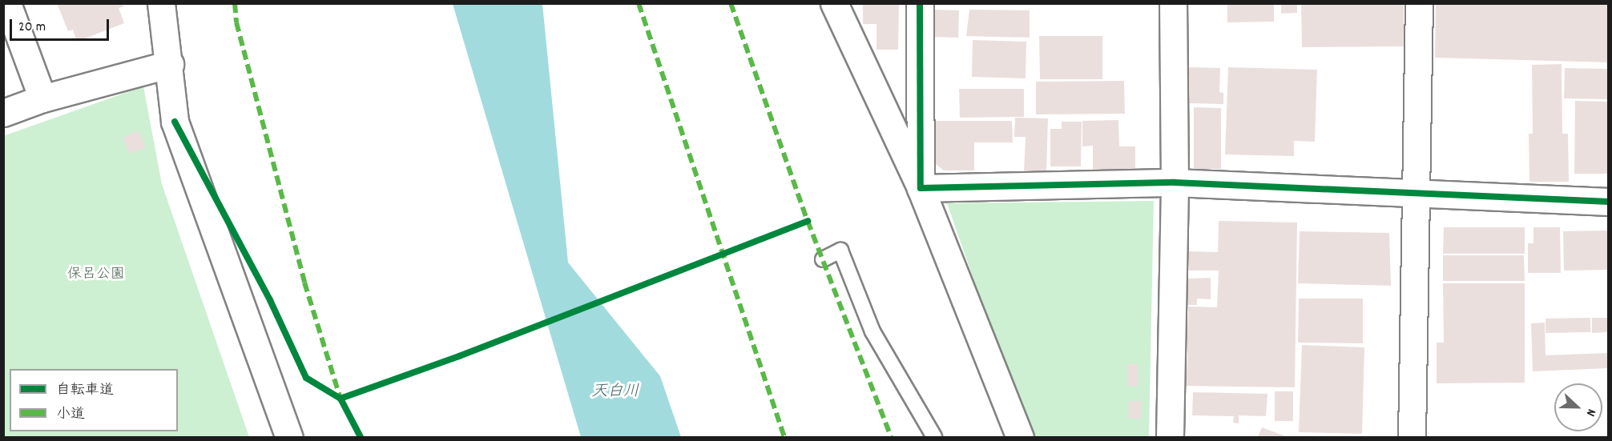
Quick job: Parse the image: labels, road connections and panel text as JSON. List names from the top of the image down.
{
  "water": ["天白川"],
  "parks": ["保呂公園"],
  "legend": ["自転車道", "小道"],
  "scale_bar": "20 m",
  "north": "right"
}
